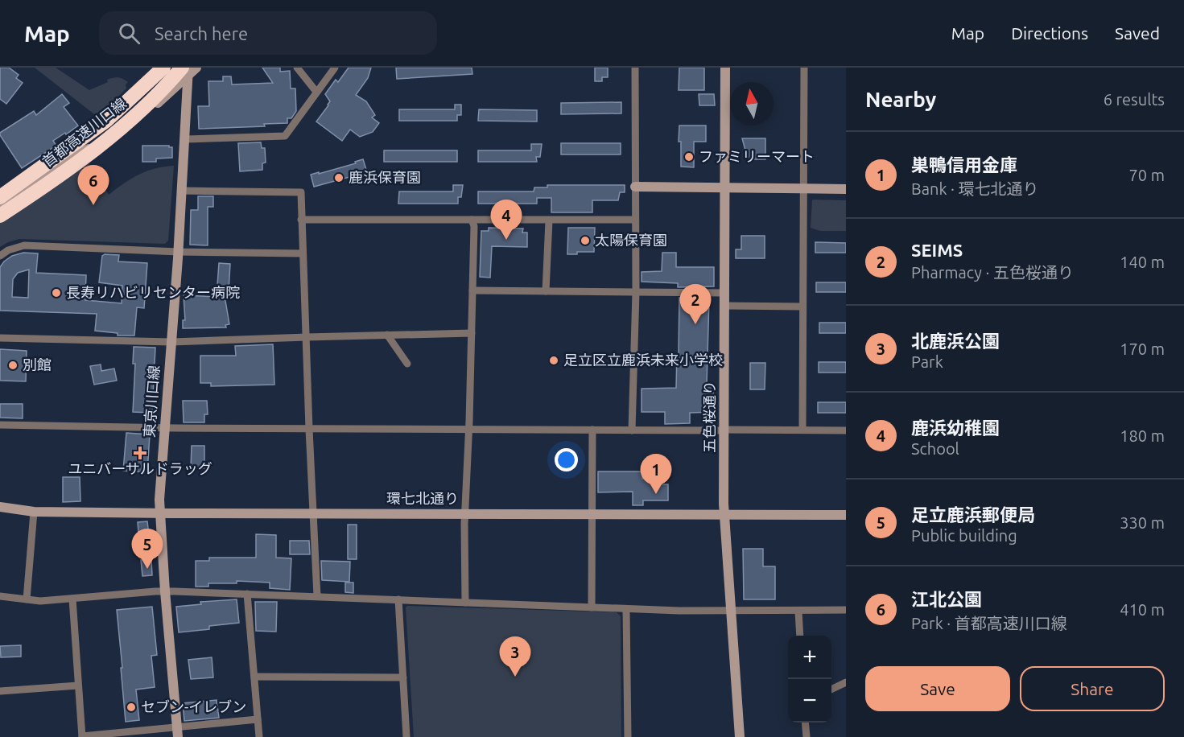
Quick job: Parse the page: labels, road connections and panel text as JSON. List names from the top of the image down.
{
  "streets": {
    "highway": ["首都高速川口線"],
    "street": ["東京川口線", "五色桜通り", "環七北通り"]
  },
  "crossings": [
    ["首都高速川口線", "東京川口線"],
    ["東京川口線", "環七北通り"],
    ["五色桜通り", "環七北通り"]
  ],
  "places": {
    "other": [
      "ファミリーマート",
      "鹿浜保育園",
      "太陽保育園",
      "長寿リハビリセンター病院",
      "足立区立鹿浜未来小学校",
      "別館",
      "セブン-イレブン"
    ],
    "health": ["ユニバーサルドラッグ"]
  },
  "north": "top",
  "page": {
    "header": "Map",
    "search": "Search here",
    "nav": ["Map", "Directions", "Saved"],
    "heading": ["Nearby", "6 results"],
    "list": [
      {
        "mark": "1",
        "name": "巣鴨信用金庫",
        "note": "Bank · 環七北通り",
        "value": "70 m"
      },
      {
        "mark": "2",
        "name": "SEIMS",
        "note": "Pharmacy · 五色桜通り",
        "value": "140 m"
      },
      {
        "mark": "3",
        "name": "北鹿浜公園",
        "note": "Park",
        "value": "170 m"
      },
      {
        "mark": "4",
        "name": "鹿浜幼稚園",
        "note": "School",
        "value": "180 m"
      },
      {
        "mark": "5",
        "name": "足立鹿浜郵便局",
        "note": "Public building",
        "value": "330 m"
      },
      {
        "mark": "6",
        "name": "江北公園",
        "note": "Park · 首都高速川口線",
        "value": "410 m"
      }
    ],
    "pins": [
      "6",
      "4",
      "2",
      "1",
      "5",
      "3"
    ],
    "map_buttons": ["+", "−"],
    "buttons": ["Save", "Share"]
  }
}
